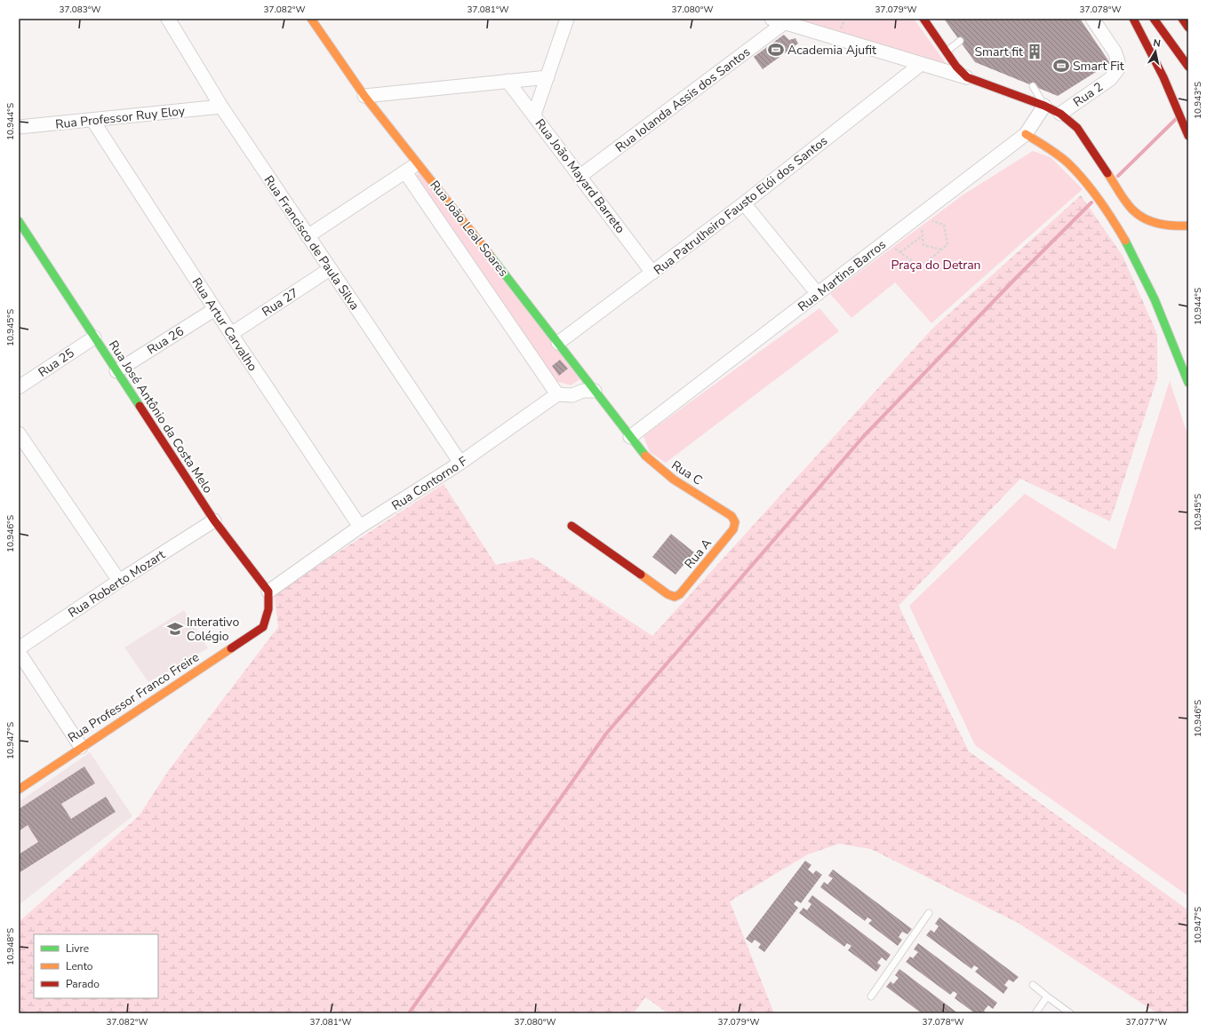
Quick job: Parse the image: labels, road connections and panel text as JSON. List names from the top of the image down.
{
  "streets": {
    "street": [
      "Rua 2",
      "Rua Iolanda Assis dos Santos",
      "Rua Professor Ruy Eloy",
      "Rua João Mayard Barreto",
      "Rua Patrulheiro Fausto Elói dos Santos",
      "Rua João Leal Soares",
      "Rua Francisco de Paula Silva",
      "Rua Martins Barros",
      "Rua 27",
      "Rua Artur Carvalho",
      "Rua 26",
      "Rua 25",
      "Rua José Antônio da Costa Melo",
      "Rua C",
      "Rua Contorno F",
      "Rua A",
      "Rua Roberto Mozart",
      "Rua Professor Franco Freire"
    ]
  },
  "crossings": [
    ["Rua Iolanda Assis dos Santos", "Rua João Mayard Barreto"],
    ["Rua Professor Ruy Eloy", "Rua Francisco de Paula Silva"],
    ["Rua Professor Ruy Eloy", "Rua Artur Carvalho"],
    ["Rua João Mayard Barreto", "Rua Patrulheiro Fausto Elói dos Santos"],
    ["Rua Patrulheiro Fausto Elói dos Santos", "Rua João Leal Soares"],
    ["Rua João Leal Soares", "Rua Martins Barros"],
    ["Rua João Leal Soares", "Rua C"],
    ["Rua João Leal Soares", "Rua Contorno F"],
    ["Rua Francisco de Paula Silva", "Rua 27"],
    ["Rua Francisco de Paula Silva", "Rua Contorno F"],
    ["Rua Martins Barros", "Rua C"],
    ["Rua 27", "Rua Artur Carvalho"],
    ["Rua Artur Carvalho", "Rua 26"],
    ["Rua Artur Carvalho", "Rua Contorno F"],
    ["Rua 26", "Rua José Antônio da Costa Melo"],
    ["Rua 25", "Rua José Antônio da Costa Melo"],
    ["Rua José Antônio da Costa Melo", "Rua Contorno F"],
    ["Rua José Antônio da Costa Melo", "Rua Roberto Mozart"],
    ["Rua José Antônio da Costa Melo", "Rua Professor Franco Freire"],
    ["Rua C", "Rua A"],
    ["Rua Contorno F", "Rua Professor Franco Freire"]
  ],
  "parks": ["Praça do Detran"],
  "places": {
    "sports": ["Academia Ajufit", "Smart Fit"],
    "building": ["Smart fit"],
    "school or university": ["Interativo Colégio"]
  },
  "legend": ["Livre", "Lento", "Parado"],
  "north": "top",
  "coordinates": [
    "37.083°W",
    "37.082°W",
    "37.081°W",
    "37.080°W",
    "37.079°W",
    "37.078°W",
    "10.943°S",
    "10.944°S",
    "10.945°S",
    "10.946°S",
    "10.947°S",
    "10.948°S",
    "37.077°W"
  ]
}
